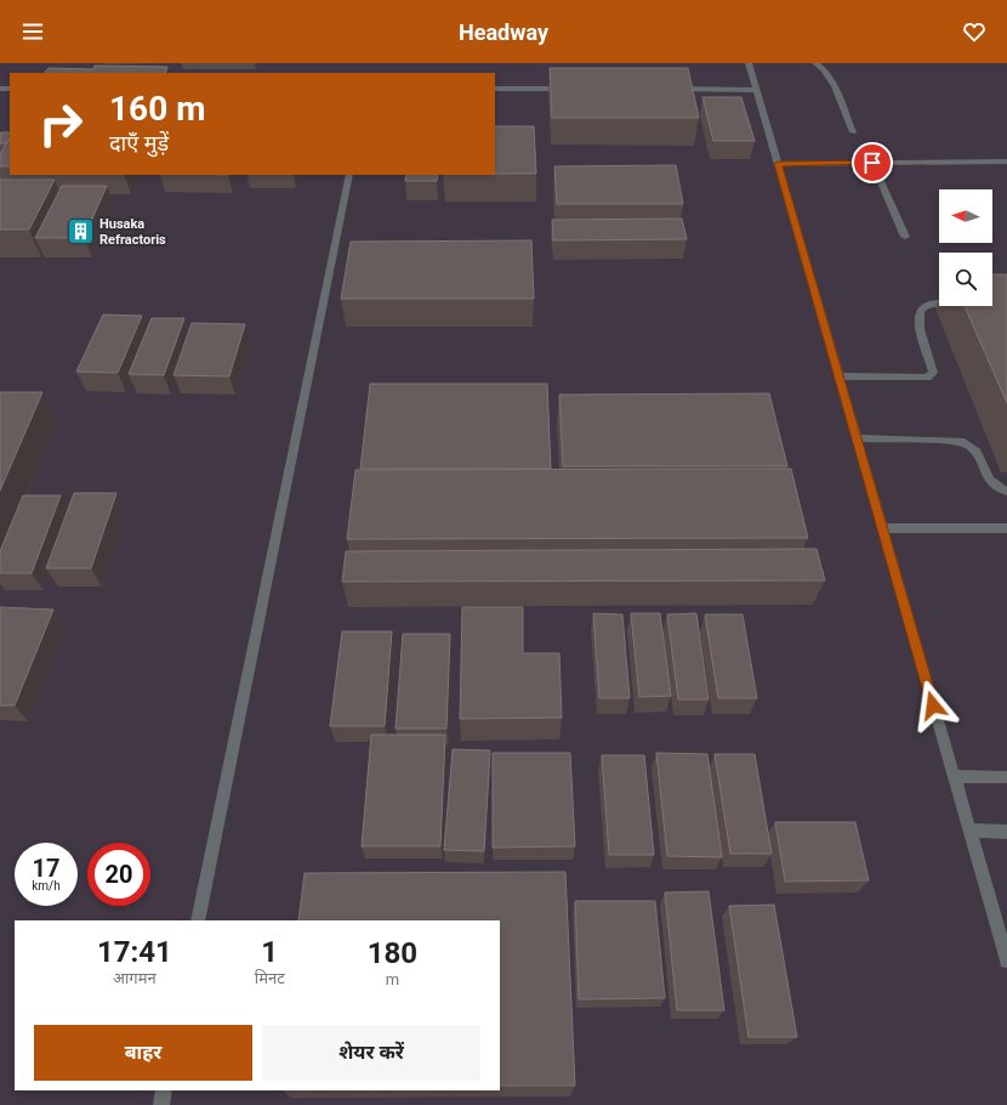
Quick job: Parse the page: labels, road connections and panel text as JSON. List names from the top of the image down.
{
  "places": {
    "building": ["Husaka Refractoris"]
  },
  "north": "left",
  "page": {
    "header": "Headway",
    "turn": ["160 m", "दाएँ मुड़ें"],
    "speed": "17 km/h",
    "limit": "20",
    "eta": [
      "17:41",
      "आगमन",
      "1",
      "मिनट",
      "180",
      "m"
    ],
    "buttons": ["बाहर", "शेयर करें"]
  }
}
